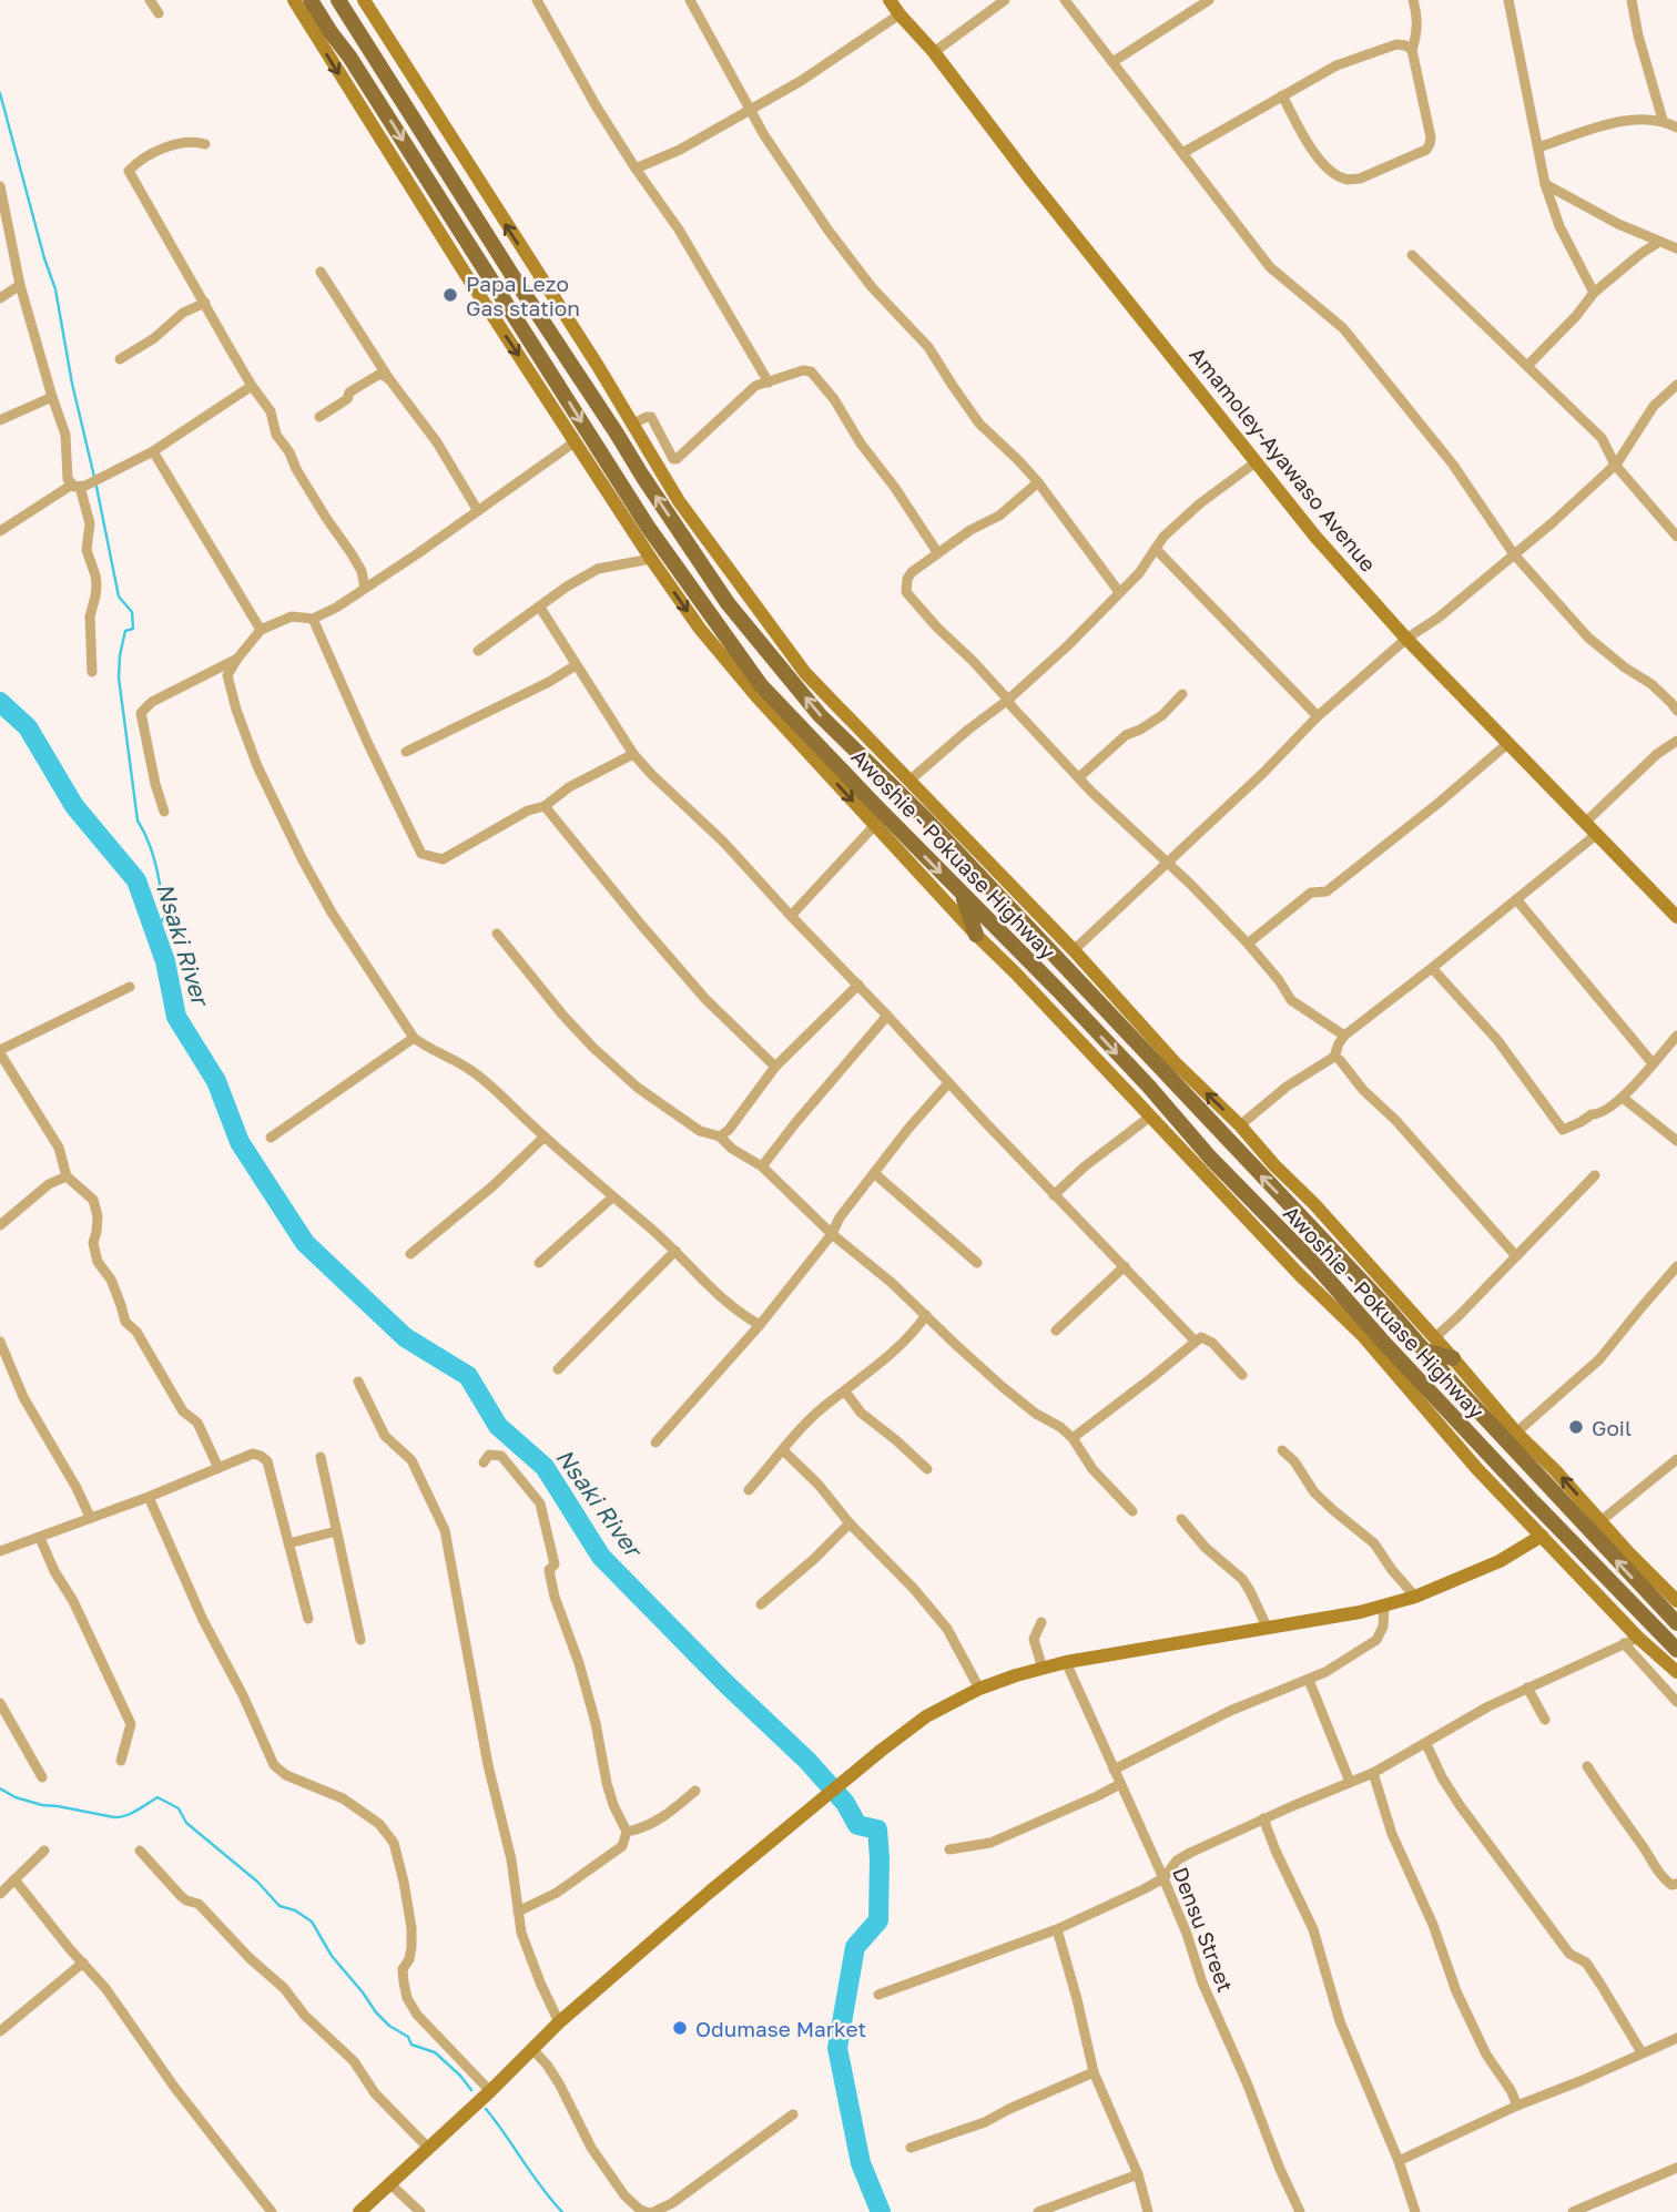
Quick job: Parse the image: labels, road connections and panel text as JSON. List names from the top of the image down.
{
  "streets": {
    "main road": ["Awoshie - Pokuase Highway"],
    "street": ["Amamoley-Ayawaso Avenue", "Densu Street"]
  },
  "water": ["Nsaki River"],
  "places": ["Papa Lezo Gas station", "Goil", "Odumase Market"]
}
